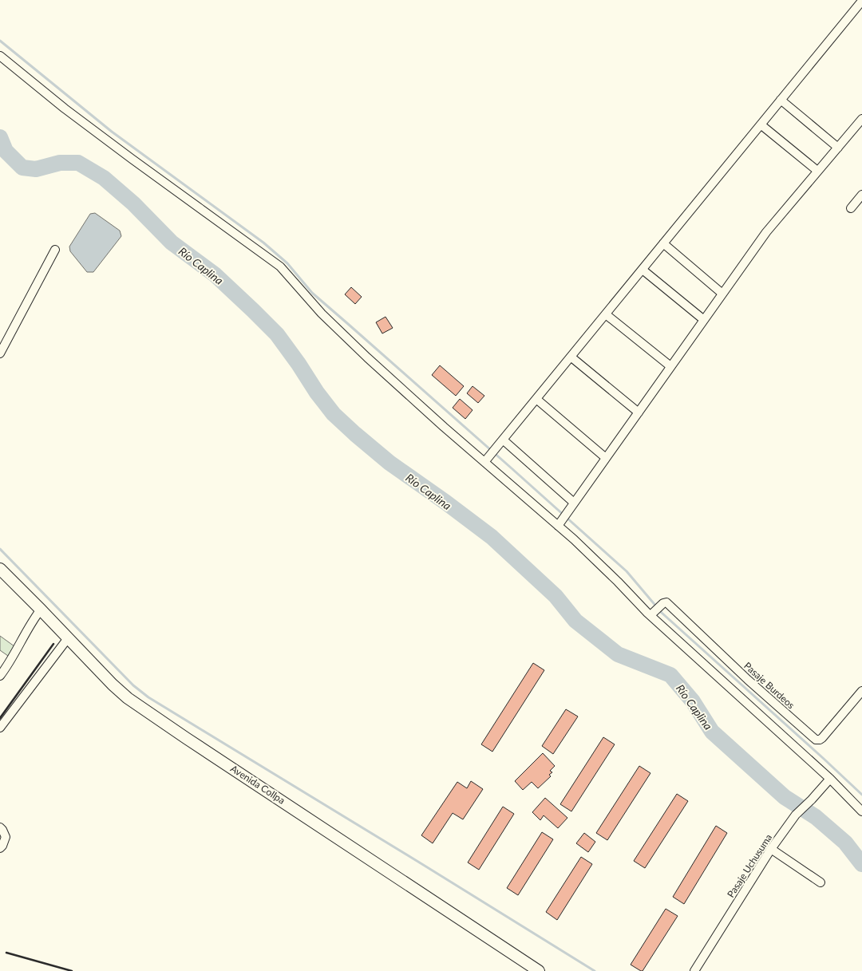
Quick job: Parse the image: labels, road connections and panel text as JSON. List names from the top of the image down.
{
  "streets": {
    "main road": ["Avenida Collpa"],
    "street": ["Pasaje Burdeos", "Pasaje Uchusuma"]
  },
  "water": ["Río Caplina"]
}
